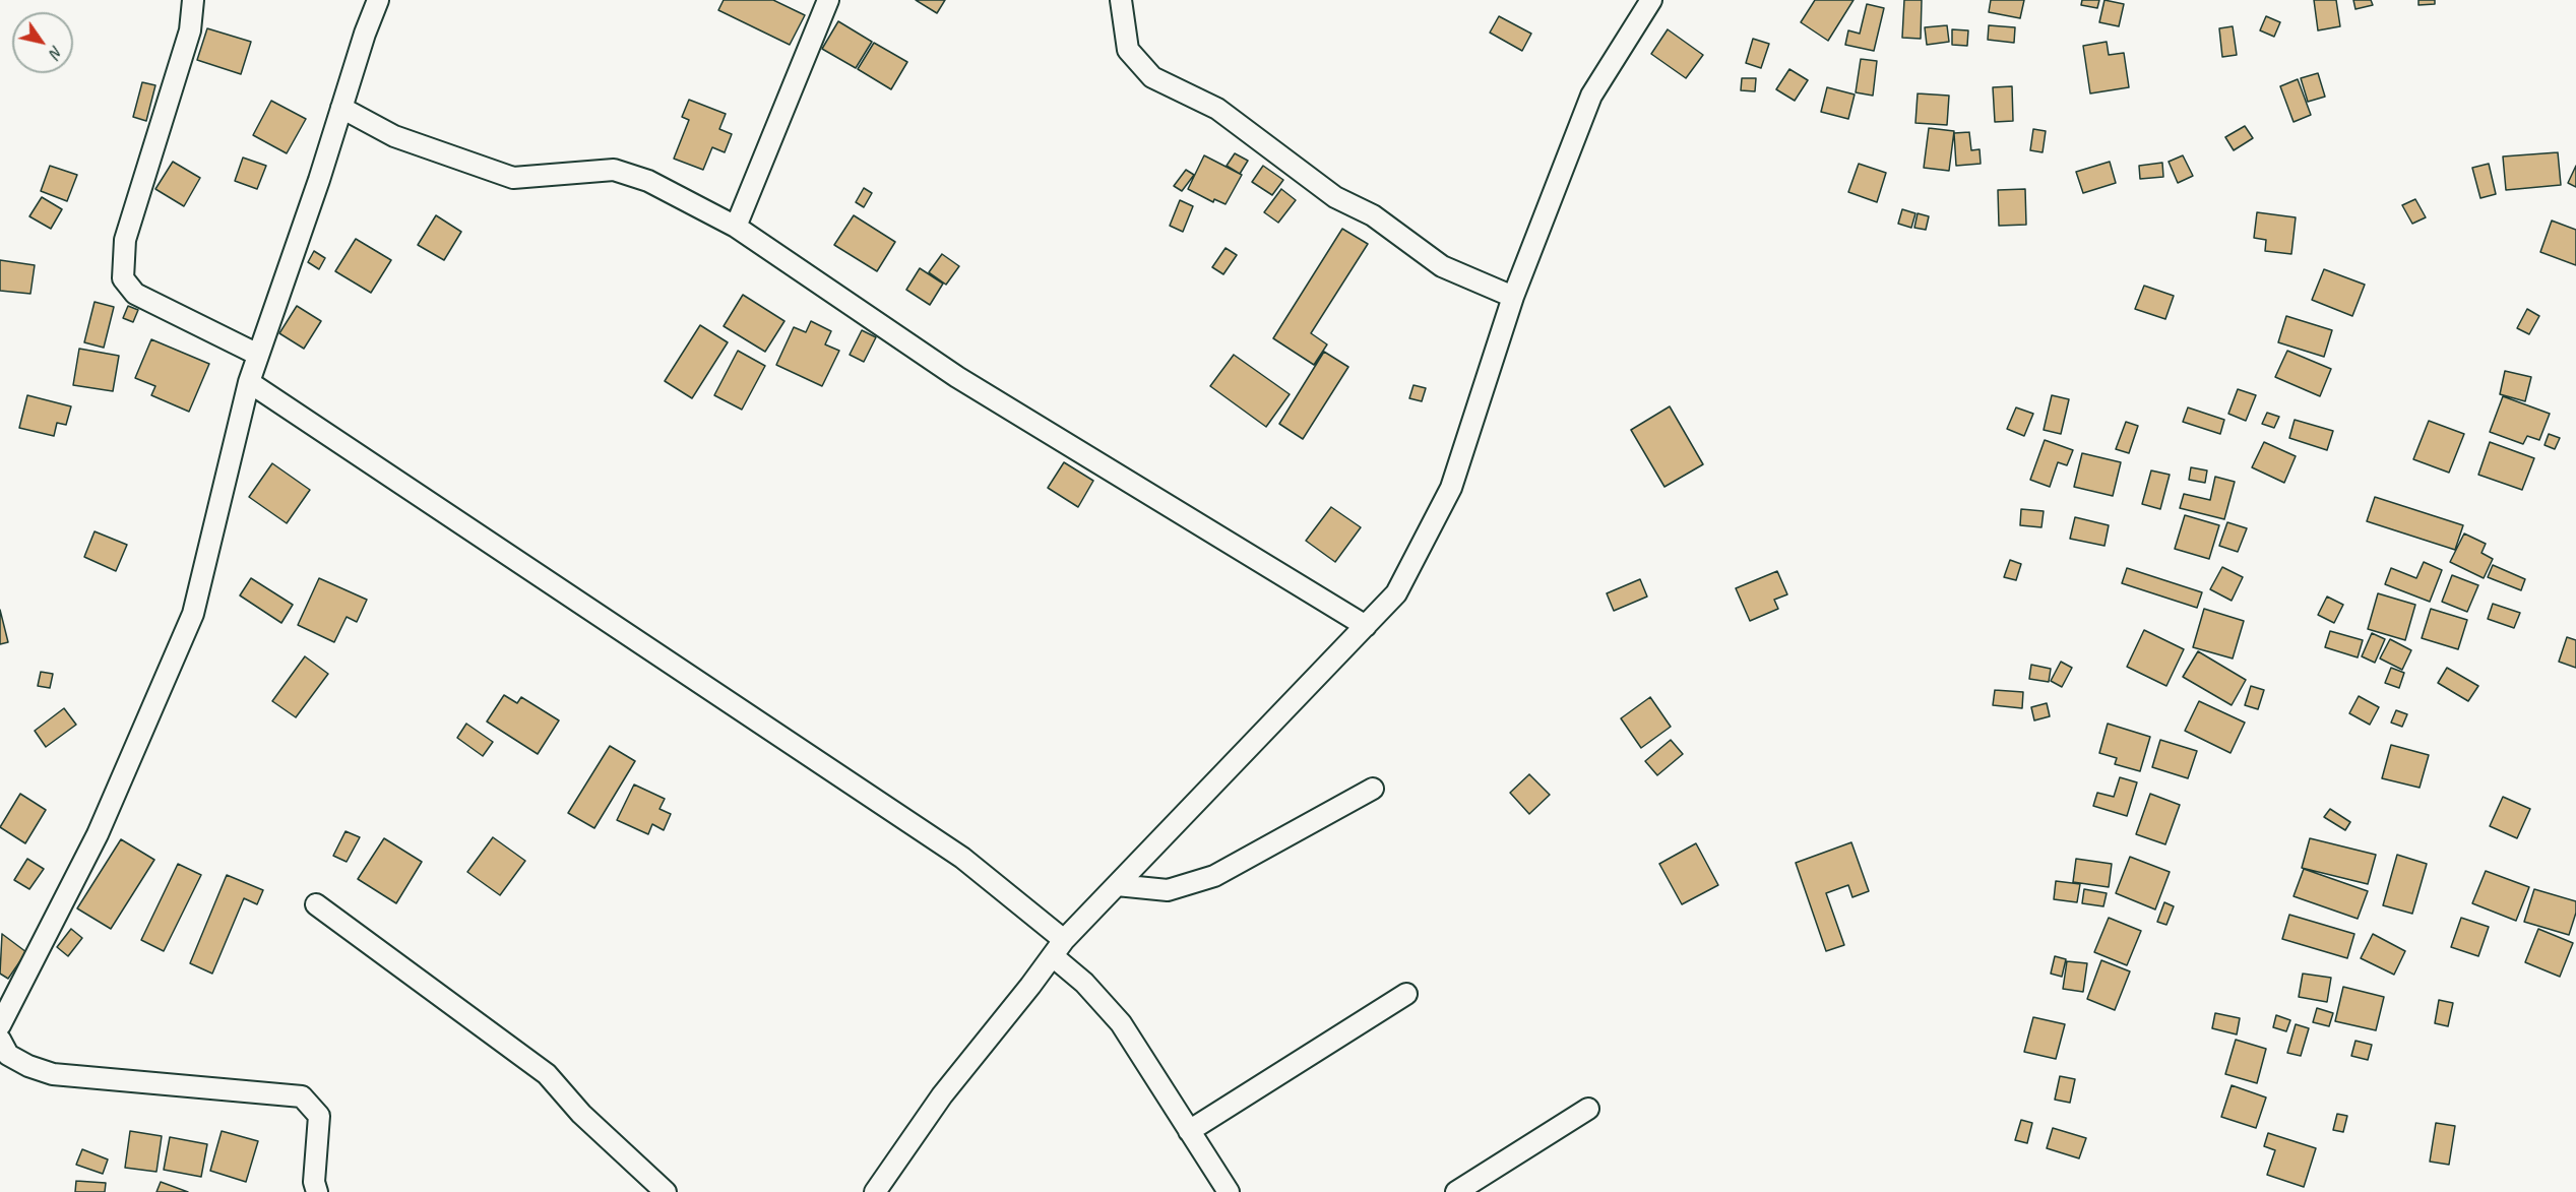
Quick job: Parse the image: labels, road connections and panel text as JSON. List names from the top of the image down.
{
  "north": "bottom right"
}
